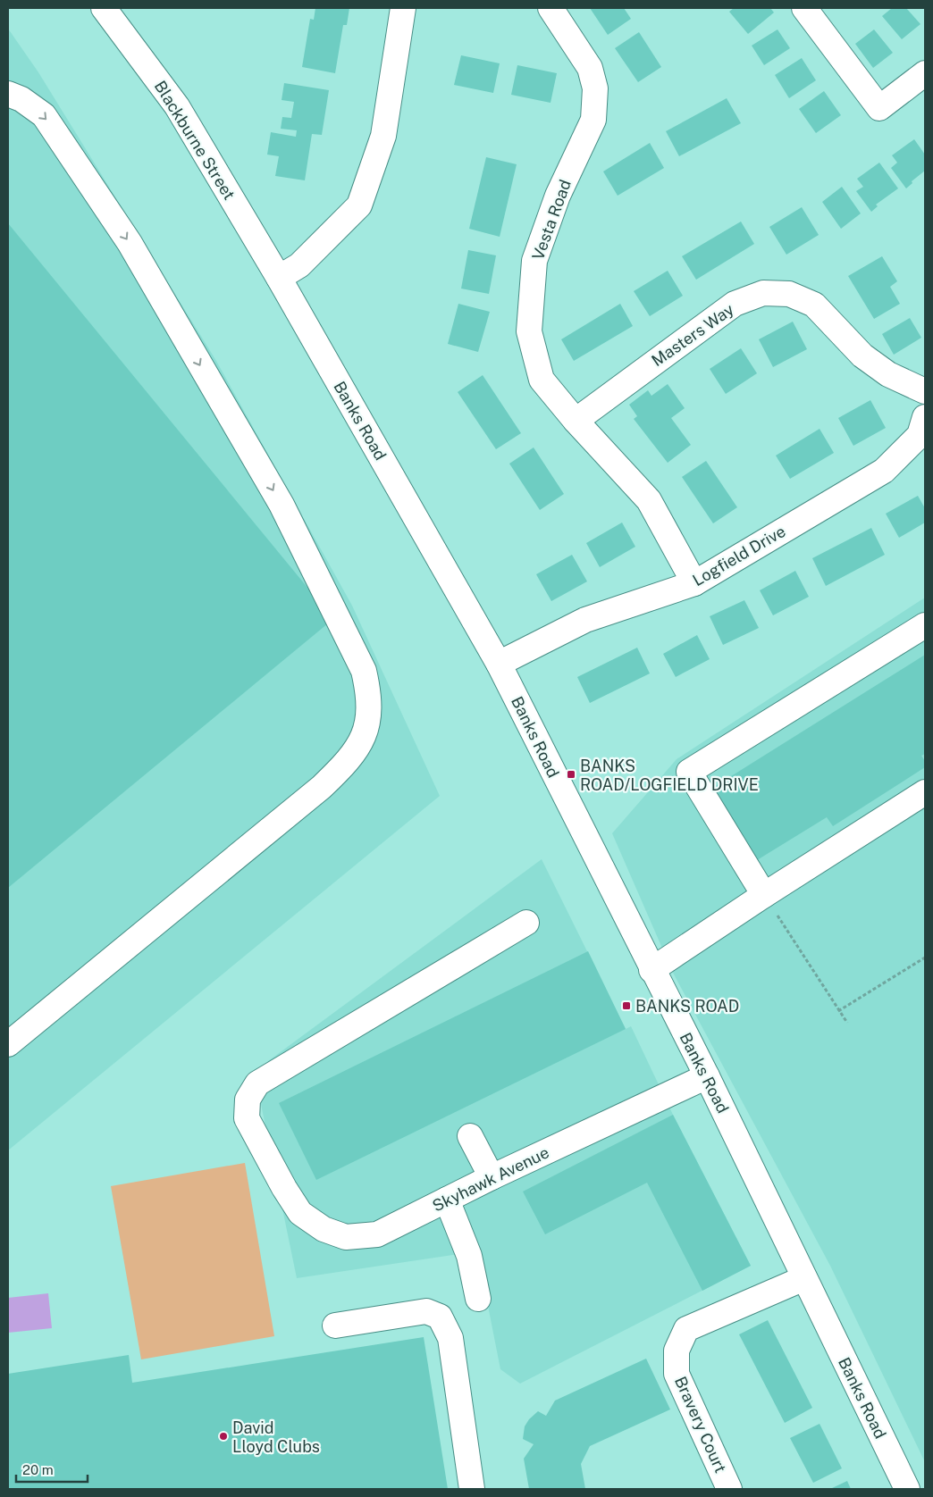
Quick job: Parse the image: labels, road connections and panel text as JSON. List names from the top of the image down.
{
  "streets": {
    "street": [
      "Blackburne Street",
      "Vesta Road",
      "Masters Way",
      "Banks Road",
      "Logfield Drive",
      "Skyhawk Avenue",
      "Bravery Court"
    ]
  },
  "crossings": [
    ["Blackburne Street", "Banks Road"],
    ["Vesta Road", "Masters Way"],
    ["Vesta Road", "Logfield Drive"],
    ["Banks Road", "Logfield Drive"],
    ["Banks Road", "Skyhawk Avenue"],
    ["Banks Road", "Bravery Court"]
  ],
  "places": {
    "transit": ["BANKS ROAD/LOGFIELD DRIVE", "BANKS ROAD"],
    "other": ["David Lloyd Clubs"]
  },
  "scale_bar": "20 m"
}
